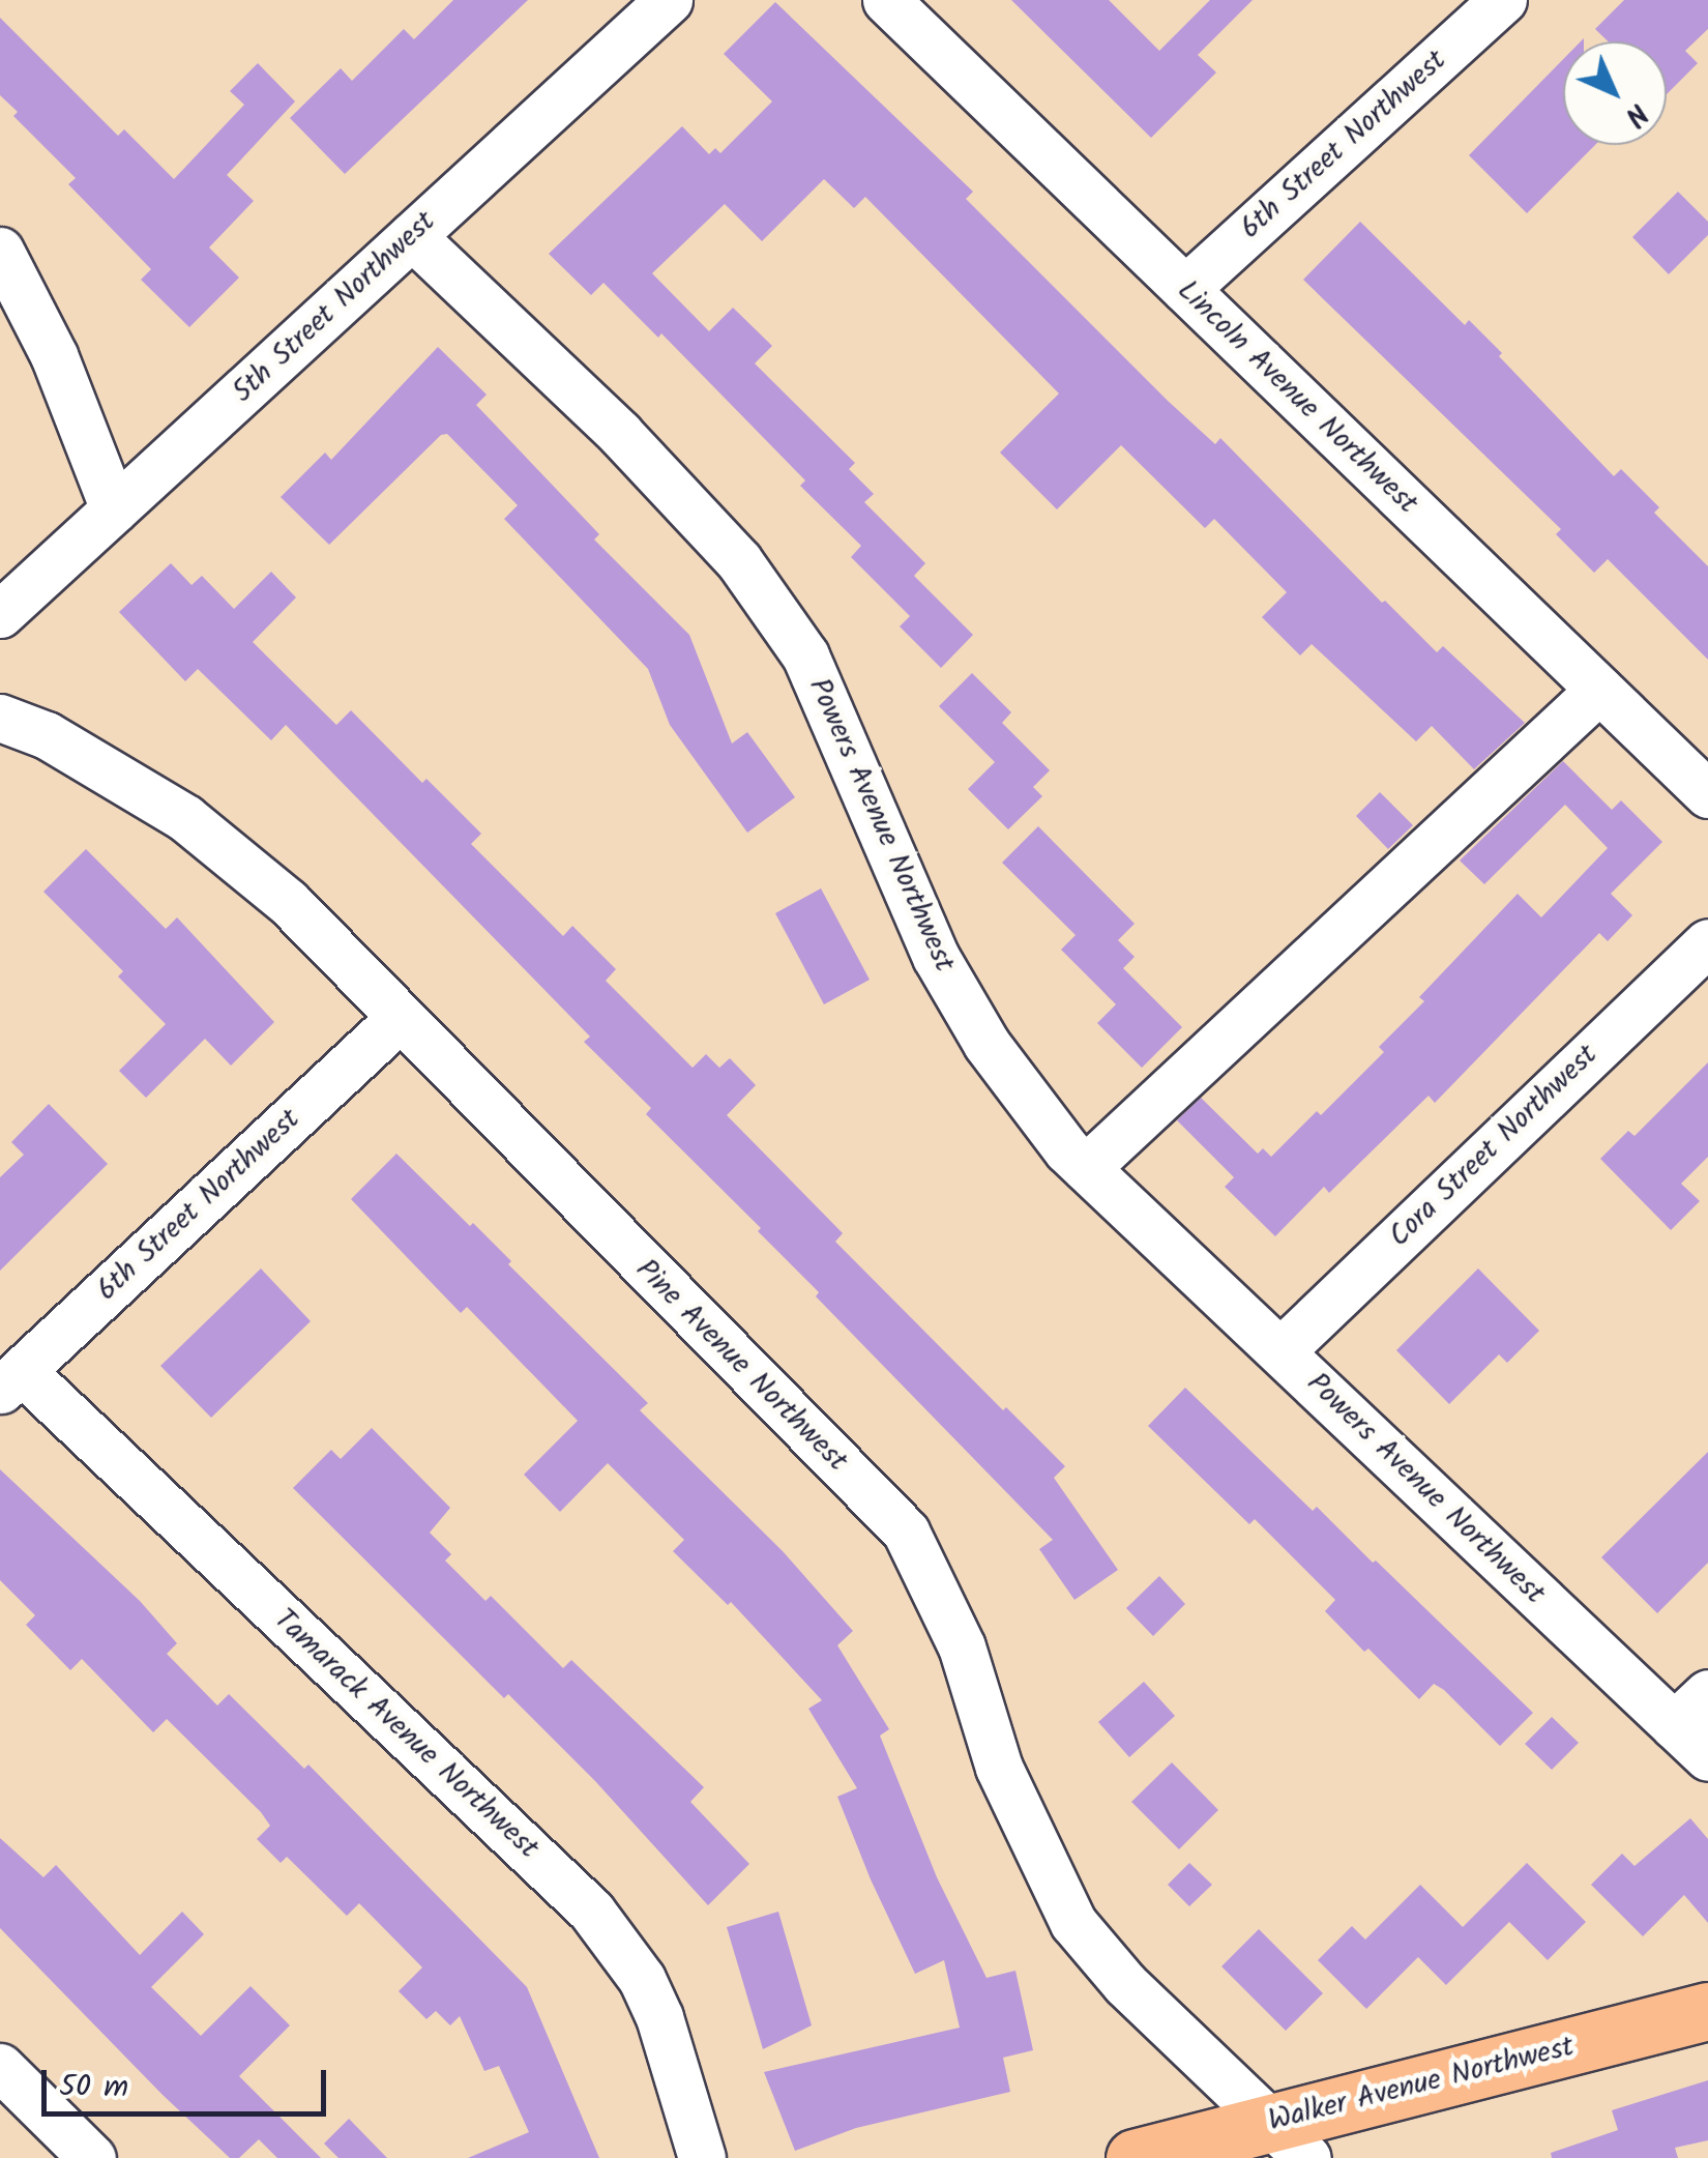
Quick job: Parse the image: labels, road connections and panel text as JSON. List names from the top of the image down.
{
  "streets": {
    "main road": ["Walker Avenue Northwest"],
    "street": [
      "6th Street Northwest",
      "5th Street Northwest",
      "Lincoln Avenue Northwest",
      "Powers Avenue Northwest",
      "Cora Street Northwest",
      "Pine Avenue Northwest",
      "Tamarack Avenue Northwest"
    ]
  },
  "crossings": [
    ["6th Street Northwest", "Lincoln Avenue Northwest"],
    ["6th Street Northwest", "Pine Avenue Northwest"],
    ["6th Street Northwest", "Tamarack Avenue Northwest"],
    ["5th Street Northwest", "Powers Avenue Northwest"],
    ["Powers Avenue Northwest", "Cora Street Northwest"],
    ["Pine Avenue Northwest", "Walker Avenue Northwest"]
  ],
  "scale_bar": "50 m",
  "north": "bottom right"
}
